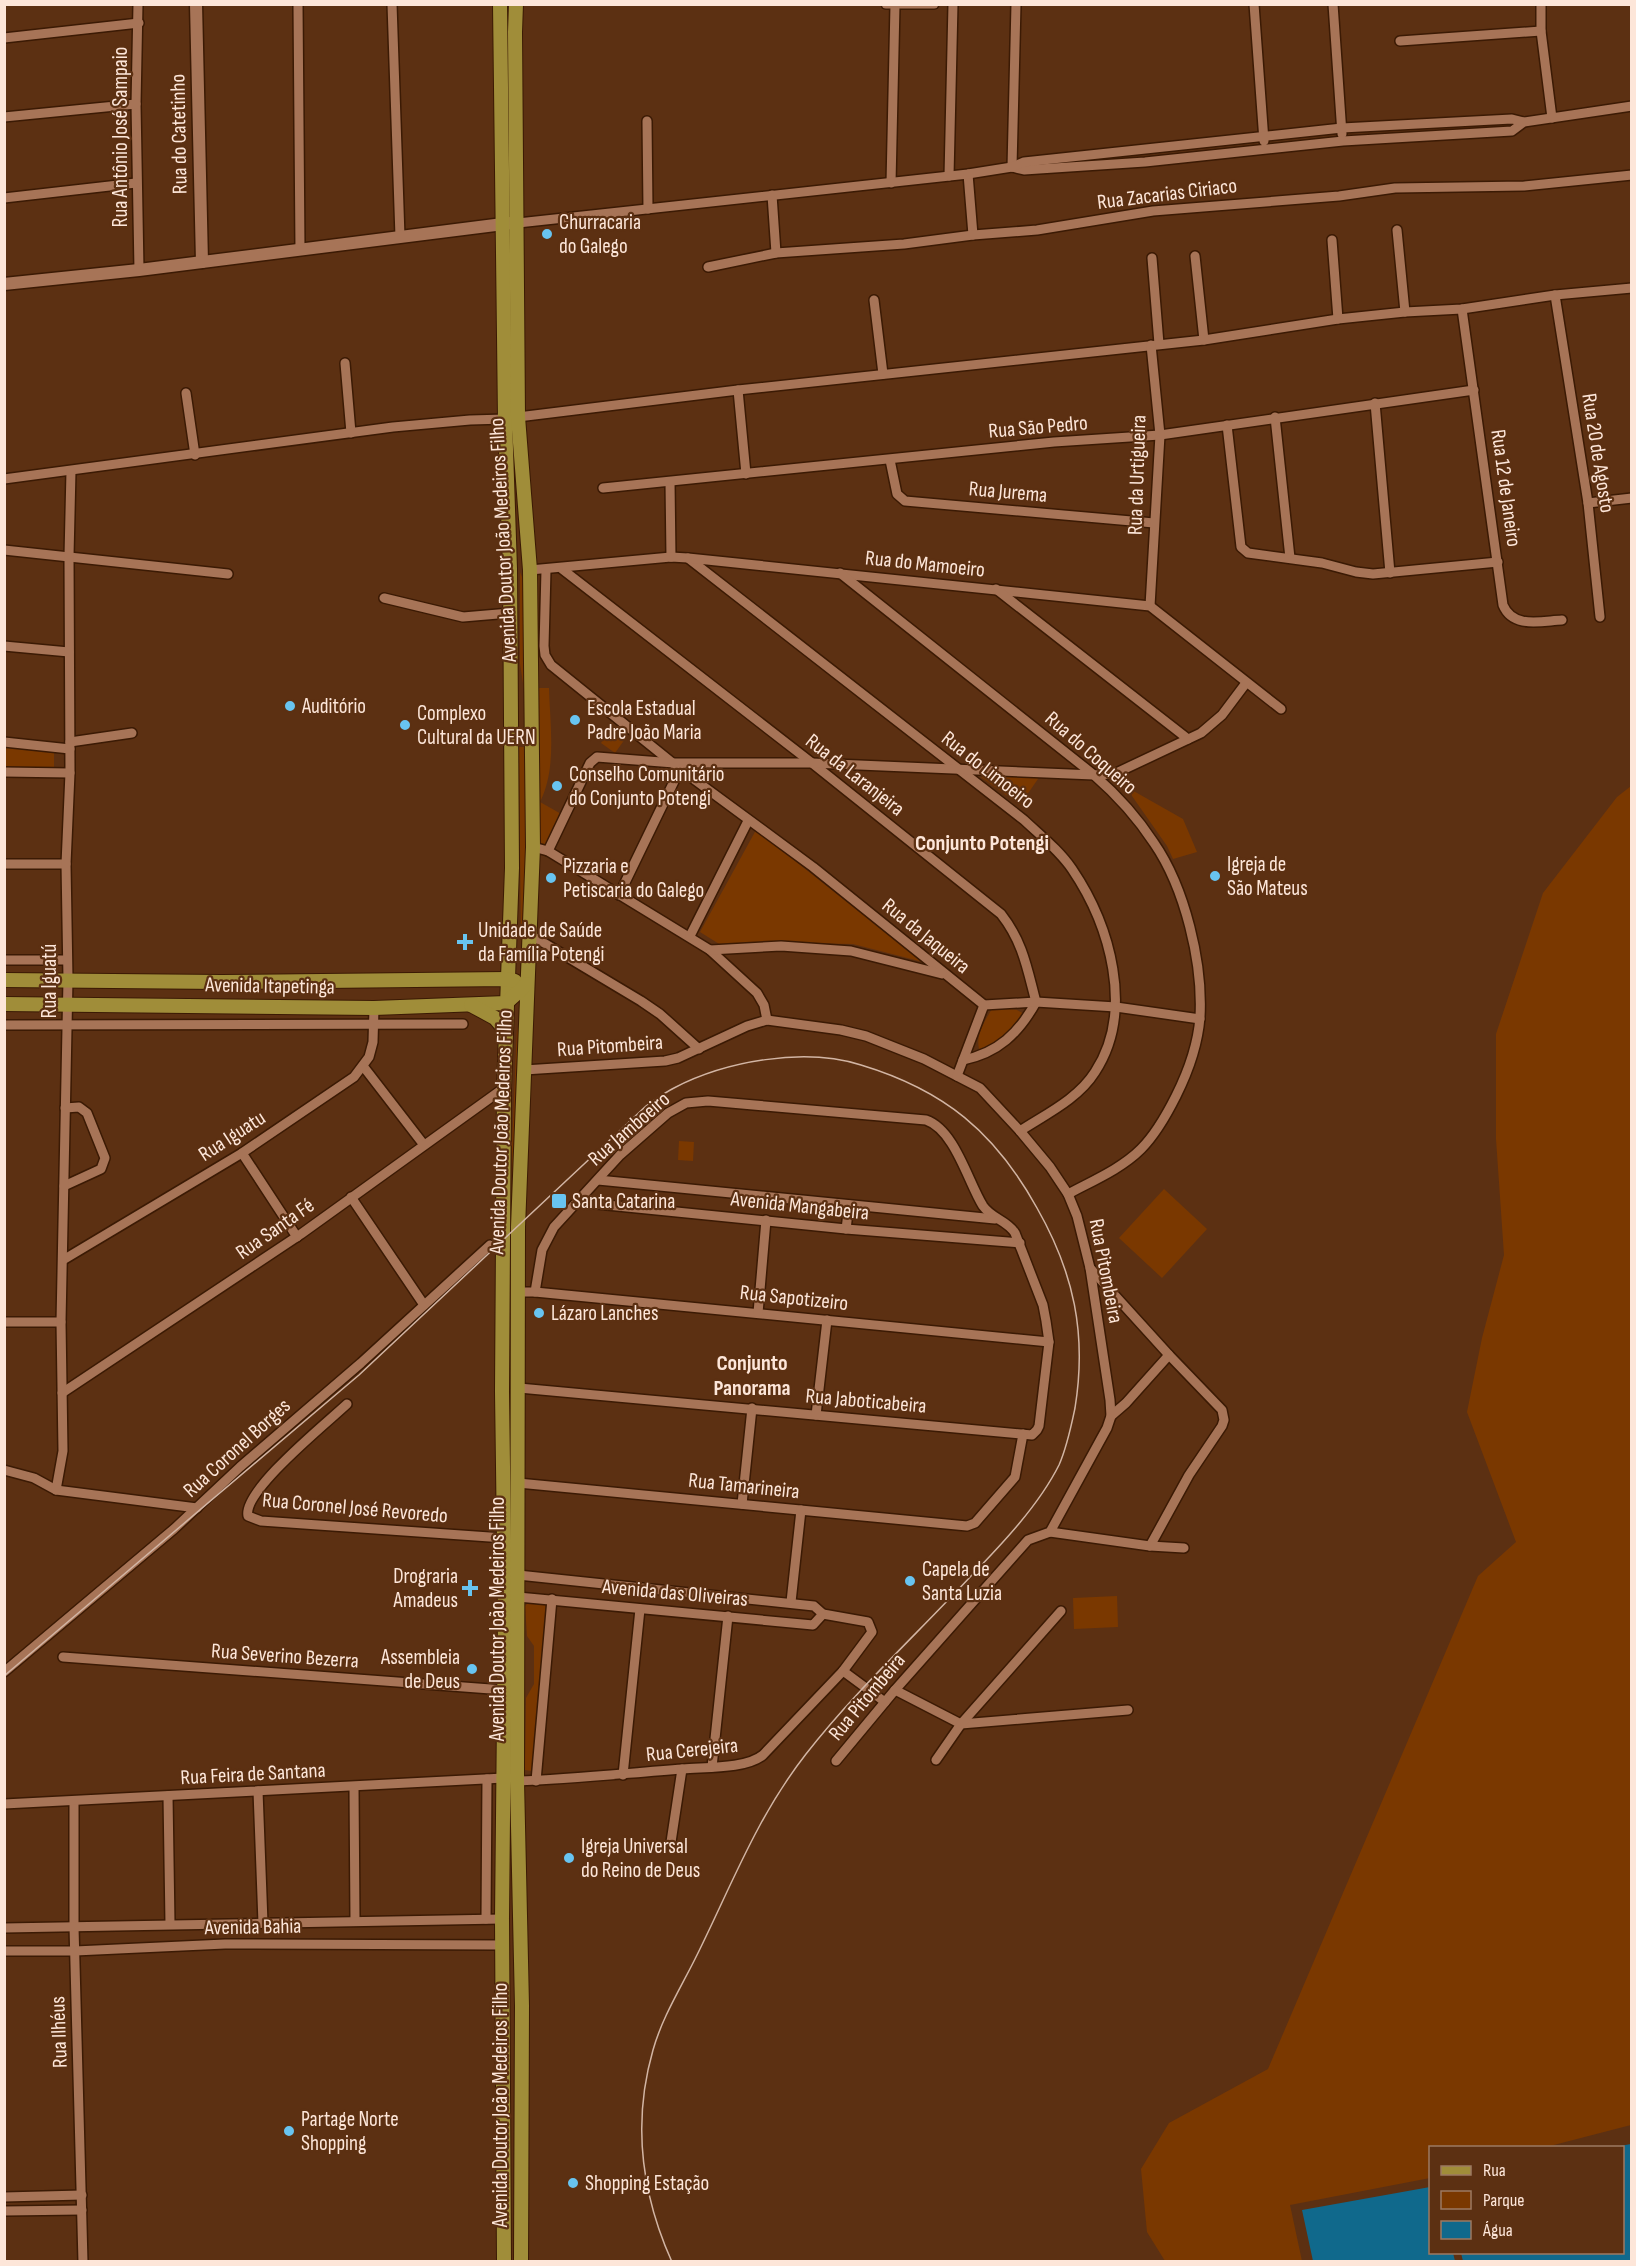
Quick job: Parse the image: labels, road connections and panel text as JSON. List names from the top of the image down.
{
  "streets": {
    "main road": ["Rua do Catetinho", "Avenida Doutor João Medeiros Filho", "Avenida Itapetinga"],
    "street": [
      "Rua Antônio José Sampaio",
      "Rua Zacarias Ciriaco",
      "Rua São Pedro",
      "Rua 20 de Agosto",
      "Rua da Urtigueira",
      "Rua 12 de Janeiro",
      "Rua Jurema",
      "Rua do Mamoeiro",
      "Rua do Coqueiro",
      "Rua do Limoeiro",
      "Rua da Laranjeira",
      "Rua da Jaqueira",
      "Rua Iguatú",
      "Rua Pitombeira",
      "Rua Jamboeiro",
      "Rua Iguatu",
      "Avenida Mangabeira",
      "Rua Santa Fé",
      "Rua Sapotizeiro",
      "Rua Jaboticabeira",
      "Rua Coronel Borges",
      "Rua Tamarineira",
      "Rua Coronel José Revoredo",
      "Avenida das Oliveiras",
      "Rua Severino Bezerra",
      "Rua Cerejeira",
      "Rua Feira de Santana",
      "Avenida Bahia",
      "Rua Ilhéus"
    ]
  },
  "crossings": [
    ["Rua São Pedro", "Rua da Urtigueira"],
    ["Rua São Pedro", "Rua 12 de Janeiro"],
    ["Rua São Pedro", "Rua Jurema"],
    ["Rua da Urtigueira", "Rua Jurema"],
    ["Rua da Urtigueira", "Rua do Mamoeiro"],
    ["Avenida Doutor João Medeiros Filho", "Rua do Mamoeiro"],
    ["Avenida Doutor João Medeiros Filho", "Avenida Itapetinga"],
    ["Avenida Doutor João Medeiros Filho", "Rua Pitombeira"],
    ["Avenida Doutor João Medeiros Filho", "Rua Santa Fé"],
    ["Avenida Doutor João Medeiros Filho", "Rua Jaboticabeira"],
    ["Avenida Doutor João Medeiros Filho", "Rua Tamarineira"],
    ["Avenida Doutor João Medeiros Filho", "Rua Coronel José Revoredo"],
    ["Avenida Doutor João Medeiros Filho", "Avenida das Oliveiras"],
    ["Avenida Doutor João Medeiros Filho", "Rua Severino Bezerra"],
    ["Avenida Doutor João Medeiros Filho", "Rua Cerejeira"],
    ["Avenida Doutor João Medeiros Filho", "Rua Feira de Santana"],
    ["Avenida Doutor João Medeiros Filho", "Avenida Bahia"],
    ["Rua do Mamoeiro", "Rua do Coqueiro"],
    ["Rua do Mamoeiro", "Rua do Limoeiro"],
    ["Rua do Mamoeiro", "Rua da Laranjeira"],
    ["Rua do Mamoeiro", "Rua da Jaqueira"],
    ["Rua do Coqueiro", "Rua Pitombeira"],
    ["Rua do Limoeiro", "Rua Pitombeira"],
    ["Rua Iguatú", "Avenida Itapetinga"],
    ["Rua Iguatú", "Rua Iguatu"],
    ["Rua Iguatú", "Rua Santa Fé"],
    ["Avenida Itapetinga", "Rua Iguatu"],
    ["Rua Jamboeiro", "Avenida Mangabeira"],
    ["Rua Jamboeiro", "Rua Sapotizeiro"],
    ["Rua Jaboticabeira", "Rua Tamarineira"],
    ["Avenida das Oliveiras", "Rua Cerejeira"],
    ["Rua Cerejeira", "Rua Feira de Santana"],
    ["Rua Feira de Santana", "Rua Ilhéus"],
    ["Avenida Bahia", "Rua Ilhéus"]
  ],
  "districts": ["Conjunto Potengi", "Conjunto Panorama"],
  "places": {
    "other": [
      "Churracaria do Galego",
      "Auditório",
      "Escola Estadual Padre João Maria",
      "Complexo Cultural da UERN",
      "Conselho Comunitário do Conjunto Potengi",
      "Igreja de São Mateus",
      "Pizzaria e Petiscaria do Galego",
      "Lázaro Lanches",
      "Capela de Santa Luzia",
      "Assembleia de Deus",
      "Igreja Universal do Reino de Deus",
      "Partage Norte Shopping",
      "Shopping Estação"
    ],
    "health": ["Unidade de Saúde da Família Potengi", "Drograria Amadeus"],
    "transit": ["Santa Catarina"]
  },
  "legend": ["Rua", "Parque", "Água"]
}
